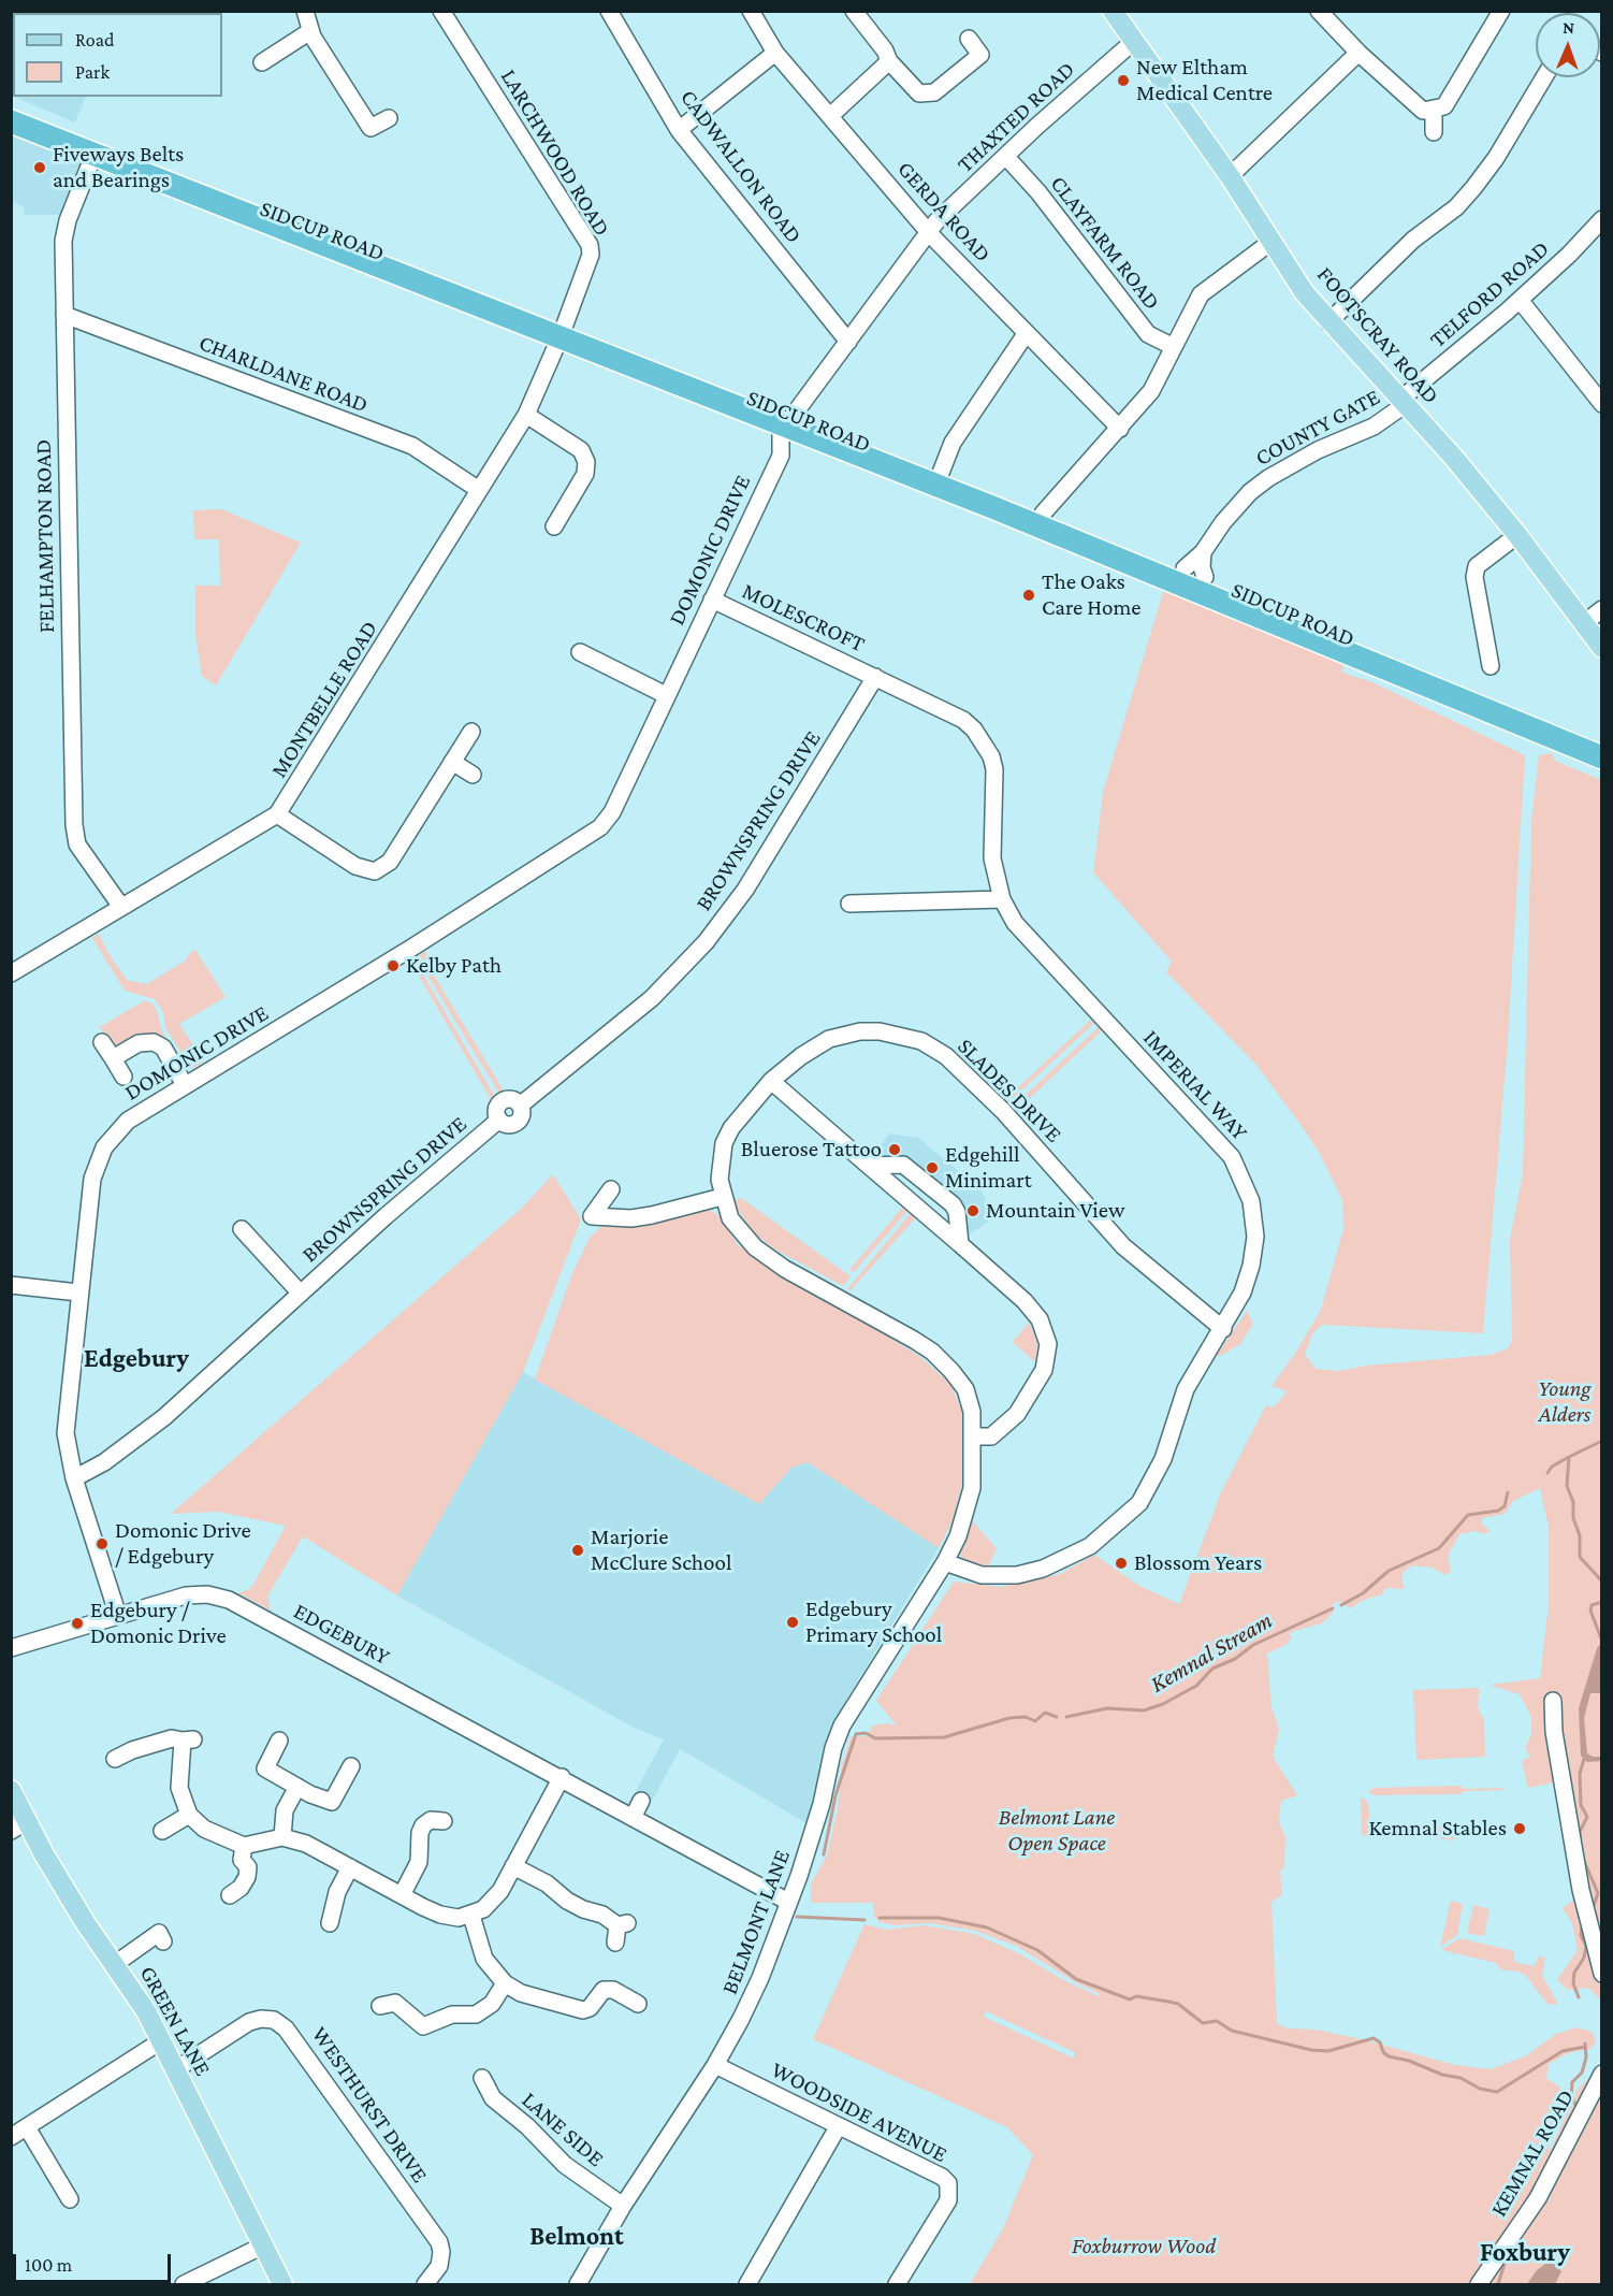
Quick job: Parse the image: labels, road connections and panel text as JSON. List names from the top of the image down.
{
  "streets": {
    "highway": ["SIDCUP ROAD"],
    "main road": ["FOOTSCRAY ROAD", "GREEN LANE"],
    "street": [
      "THAXTED ROAD",
      "LARCHWOOD ROAD",
      "CADWALLON ROAD",
      "GERDA ROAD",
      "CLAYFARM ROAD",
      "TELFORD ROAD",
      "CHARLDANE ROAD",
      "COUNTY GATE",
      "FELHAMPTON ROAD",
      "DOMONIC DRIVE",
      "MOLESCROFT",
      "MONTBELLE ROAD",
      "BROWNSPRING DRIVE",
      "IMPERIAL WAY",
      "SLADES DRIVE",
      "EDGEBURY",
      "BELMONT LANE",
      "WESTHURST DRIVE",
      "WOODSIDE AVENUE",
      "LANE SIDE",
      "KEMNAL ROAD"
    ]
  },
  "crossings": [
    ["THAXTED ROAD", "CADWALLON ROAD"],
    ["THAXTED ROAD", "GERDA ROAD"],
    ["THAXTED ROAD", "SIDCUP ROAD"],
    ["THAXTED ROAD", "CLAYFARM ROAD"],
    ["THAXTED ROAD", "FOOTSCRAY ROAD"],
    ["THAXTED ROAD", "DOMONIC DRIVE"],
    ["LARCHWOOD ROAD", "SIDCUP ROAD"],
    ["LARCHWOOD ROAD", "MONTBELLE ROAD"],
    ["SIDCUP ROAD", "COUNTY GATE"],
    ["SIDCUP ROAD", "FELHAMPTON ROAD"],
    ["SIDCUP ROAD", "DOMONIC DRIVE"],
    ["SIDCUP ROAD", "MONTBELLE ROAD"],
    ["TELFORD ROAD", "FOOTSCRAY ROAD"],
    ["TELFORD ROAD", "COUNTY GATE"],
    ["FOOTSCRAY ROAD", "COUNTY GATE"],
    ["CHARLDANE ROAD", "FELHAMPTON ROAD"],
    ["CHARLDANE ROAD", "MONTBELLE ROAD"],
    ["FELHAMPTON ROAD", "MONTBELLE ROAD"],
    ["DOMONIC DRIVE", "MOLESCROFT"],
    ["DOMONIC DRIVE", "BROWNSPRING DRIVE"],
    ["DOMONIC DRIVE", "EDGEBURY"],
    ["MOLESCROFT", "BROWNSPRING DRIVE"],
    ["MOLESCROFT", "IMPERIAL WAY"],
    ["BROWNSPRING DRIVE", "IMPERIAL WAY"],
    ["IMPERIAL WAY", "SLADES DRIVE"],
    ["IMPERIAL WAY", "BELMONT LANE"],
    ["SLADES DRIVE", "BELMONT LANE"],
    ["EDGEBURY", "BELMONT LANE"],
    ["BELMONT LANE", "WOODSIDE AVENUE"],
    ["BELMONT LANE", "LANE SIDE"],
    ["GREEN LANE", "WESTHURST DRIVE"]
  ],
  "districts": ["Edgebury", "Belmont", "Foxbury"],
  "water": ["Kemnal Stream"],
  "parks": ["Young Alders", "Belmont Lane Open Space", "Foxburrow Wood"],
  "places": [
    "New Eltham Medical Centre",
    "Fiveways Belts and Bearings",
    "The Oaks Care Home",
    "Kelby Path",
    "Bluerose Tattoo",
    "Edgehill Minimart",
    "Mountain View",
    "Domonic Drive / Edgebury",
    "Marjorie McClure School",
    "Blossom Years",
    "Edgebury Primary School",
    "Edgebury / Domonic Drive",
    "Kemnal Stables"
  ],
  "legend": ["Road", "Park"],
  "scale_bar": "100 m",
  "north": "top"
}
